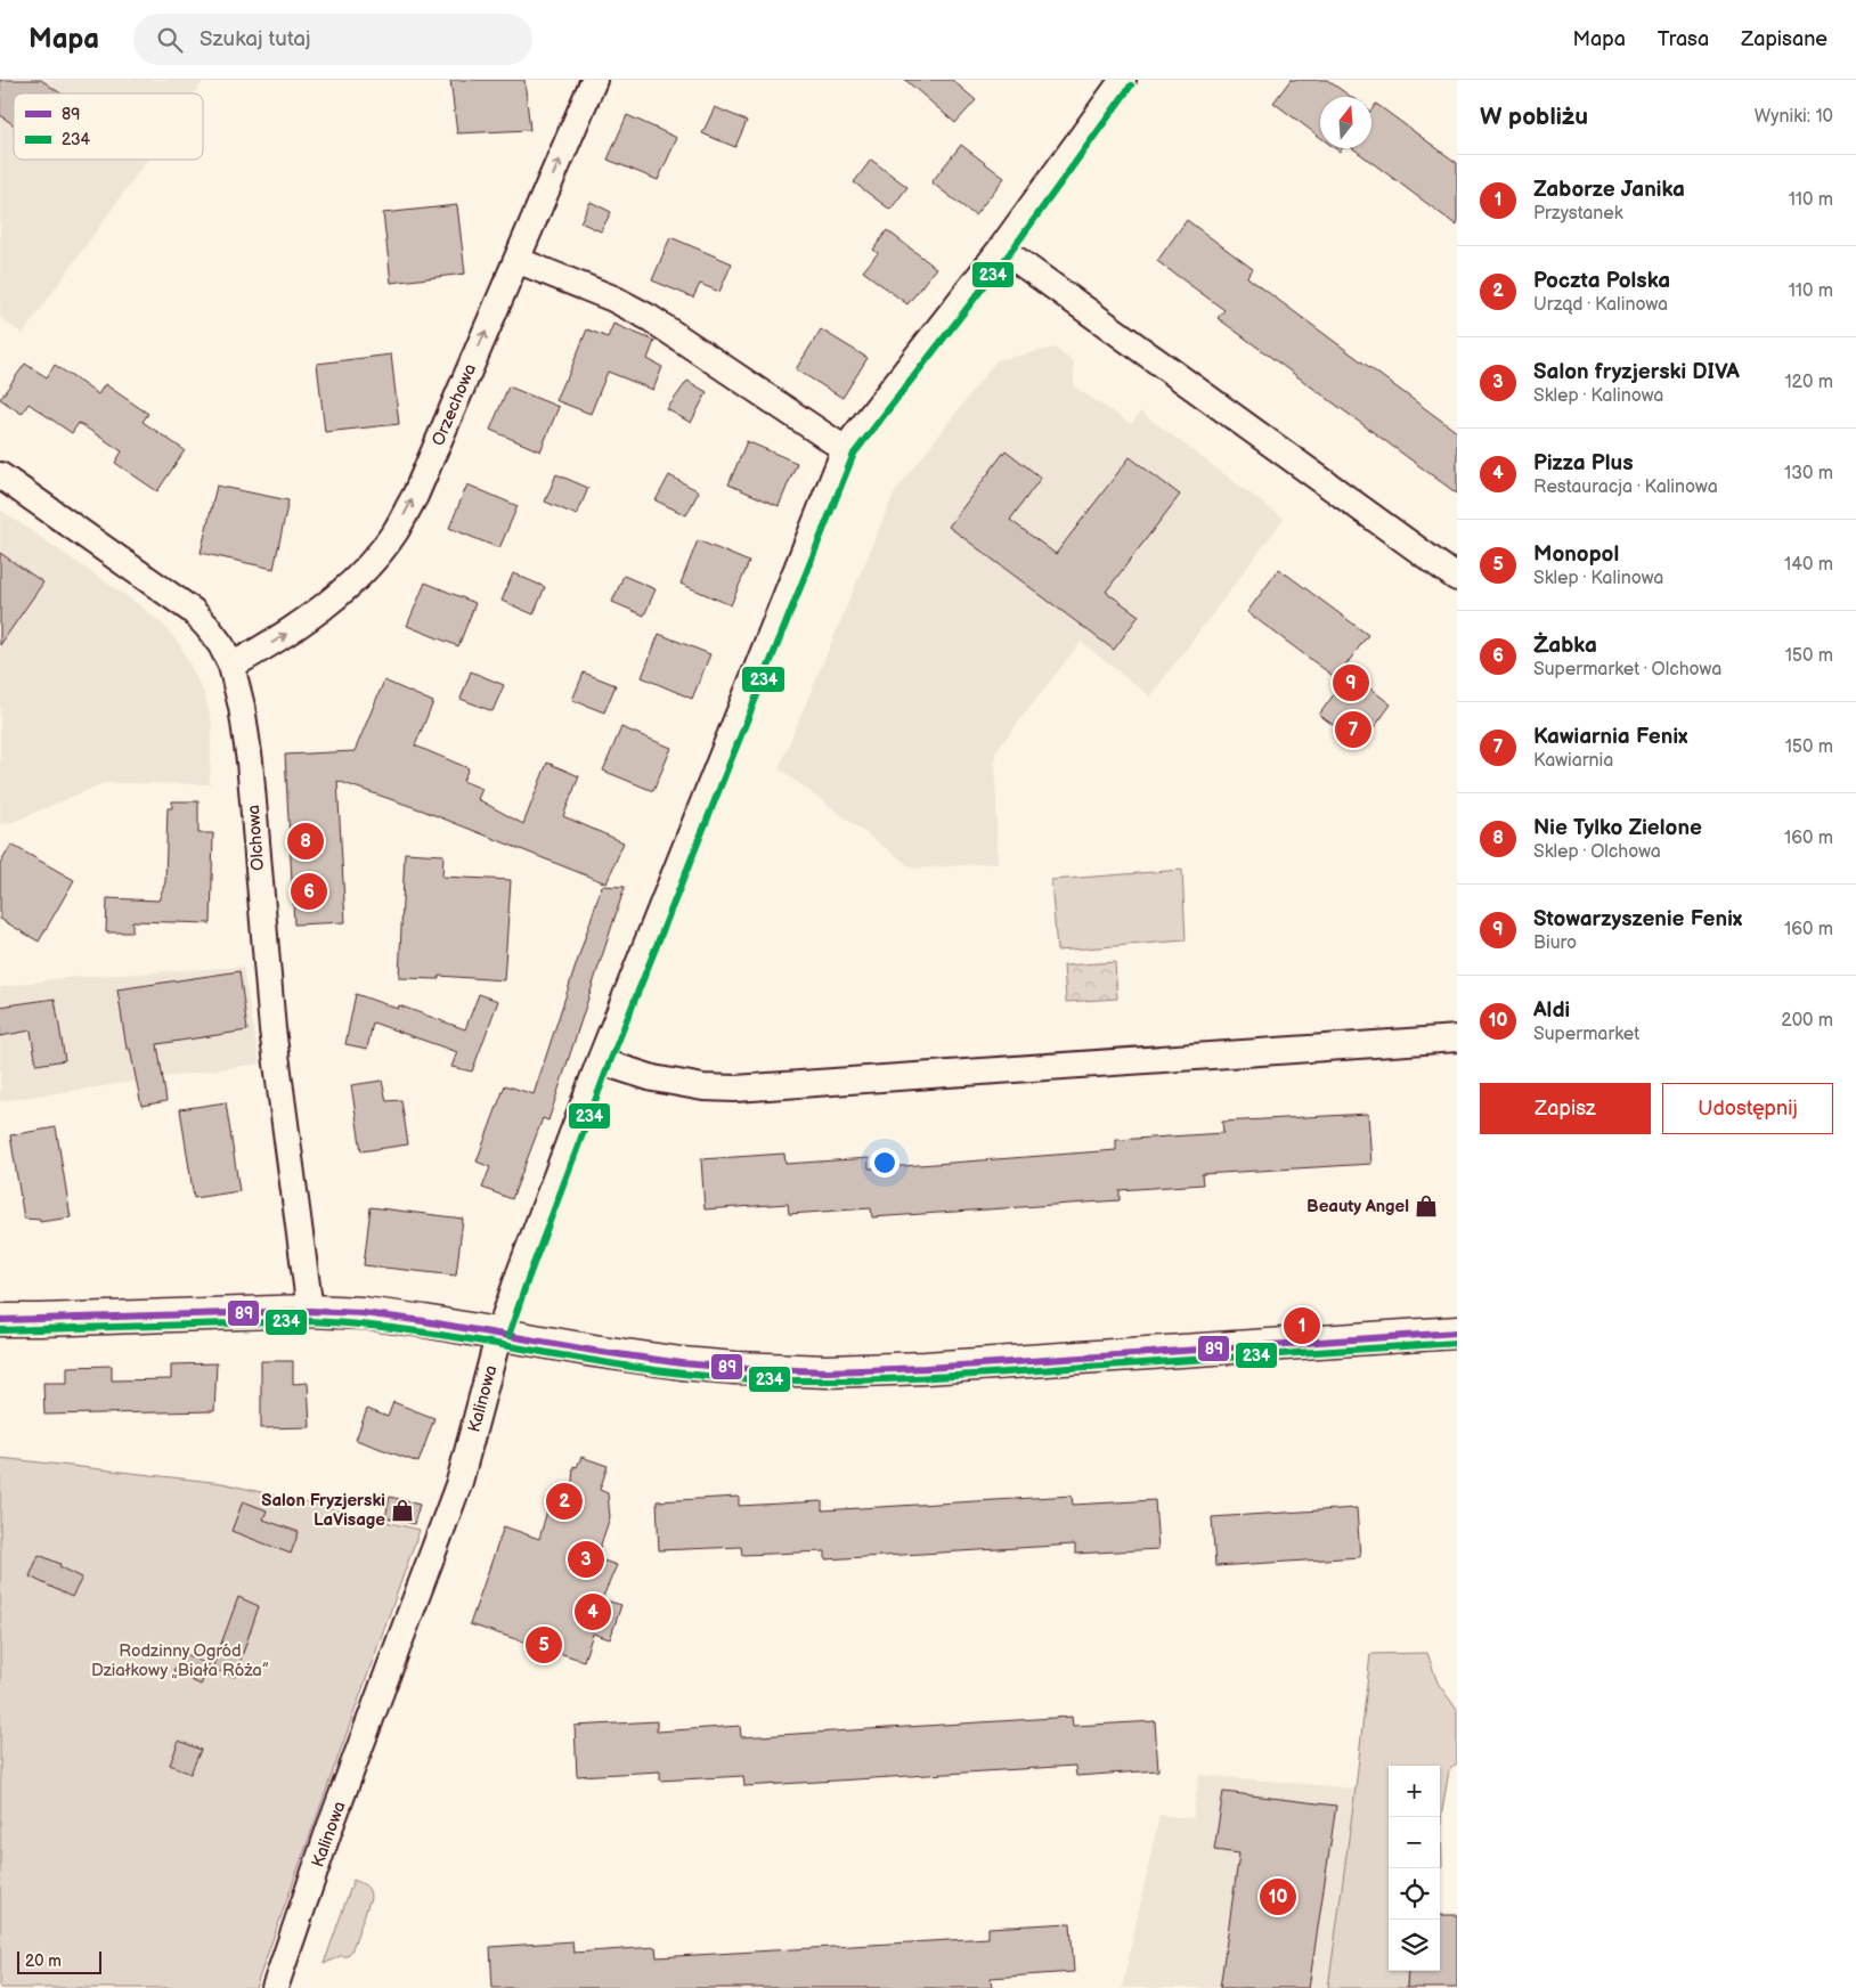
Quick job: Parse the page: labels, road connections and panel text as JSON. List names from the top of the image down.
{
  "streets": {
    "street": ["Orzechowa", "Olchowa", "Kalinowa"]
  },
  "crossings": [
    ["Orzechowa", "Olchowa"]
  ],
  "one_way": ["Orzechowa"],
  "parks": ["Rodzinny Ogród Działkowy „Biała Róża”"],
  "places": {
    "shop": ["Beauty Angel", "Salon Fryzjerski LaVisage"]
  },
  "lines": ["transit line 234", "transit line 89"],
  "legend": ["89", "234"],
  "scale_bar": "20 m",
  "north": "top",
  "page": {
    "header": "Mapa",
    "search": "Szukaj tutaj",
    "nav": ["Mapa", "Trasa", "Zapisane"],
    "heading": ["W pobliżu", "Wyniki: 10"],
    "list": [
      {
        "mark": "1",
        "name": "Zaborze Janika",
        "note": "Przystanek",
        "value": "110 m"
      },
      {
        "mark": "2",
        "name": "Poczta Polska",
        "note": "Urząd · Kalinowa",
        "value": "110 m"
      },
      {
        "mark": "3",
        "name": "Salon fryzjerski DIVA",
        "note": "Sklep · Kalinowa",
        "value": "120 m"
      },
      {
        "mark": "4",
        "name": "Pizza Plus",
        "note": "Restauracja · Kalinowa",
        "value": "130 m"
      },
      {
        "mark": "5",
        "name": "Monopol",
        "note": "Sklep · Kalinowa",
        "value": "140 m"
      },
      {
        "mark": "6",
        "name": "Żabka",
        "note": "Supermarket · Olchowa",
        "value": "150 m"
      },
      {
        "mark": "7",
        "name": "Kawiarnia Fenix",
        "note": "Kawiarnia",
        "value": "150 m"
      },
      {
        "mark": "8",
        "name": "Nie Tylko Zielone",
        "note": "Sklep · Olchowa",
        "value": "160 m"
      },
      {
        "mark": "9",
        "name": "Stowarzyszenie Fenix",
        "note": "Biuro",
        "value": "160 m"
      },
      {
        "mark": "10",
        "name": "Aldi",
        "note": "Supermarket",
        "value": "200 m"
      }
    ],
    "pins": [
      "9",
      "7",
      "8",
      "6",
      "1",
      "2",
      "3",
      "4",
      "5",
      "10"
    ],
    "buttons": ["Zapisz", "Udostępnij"],
    "map_buttons": ["+", "−"],
    "scale": "20 m"
  }
}
